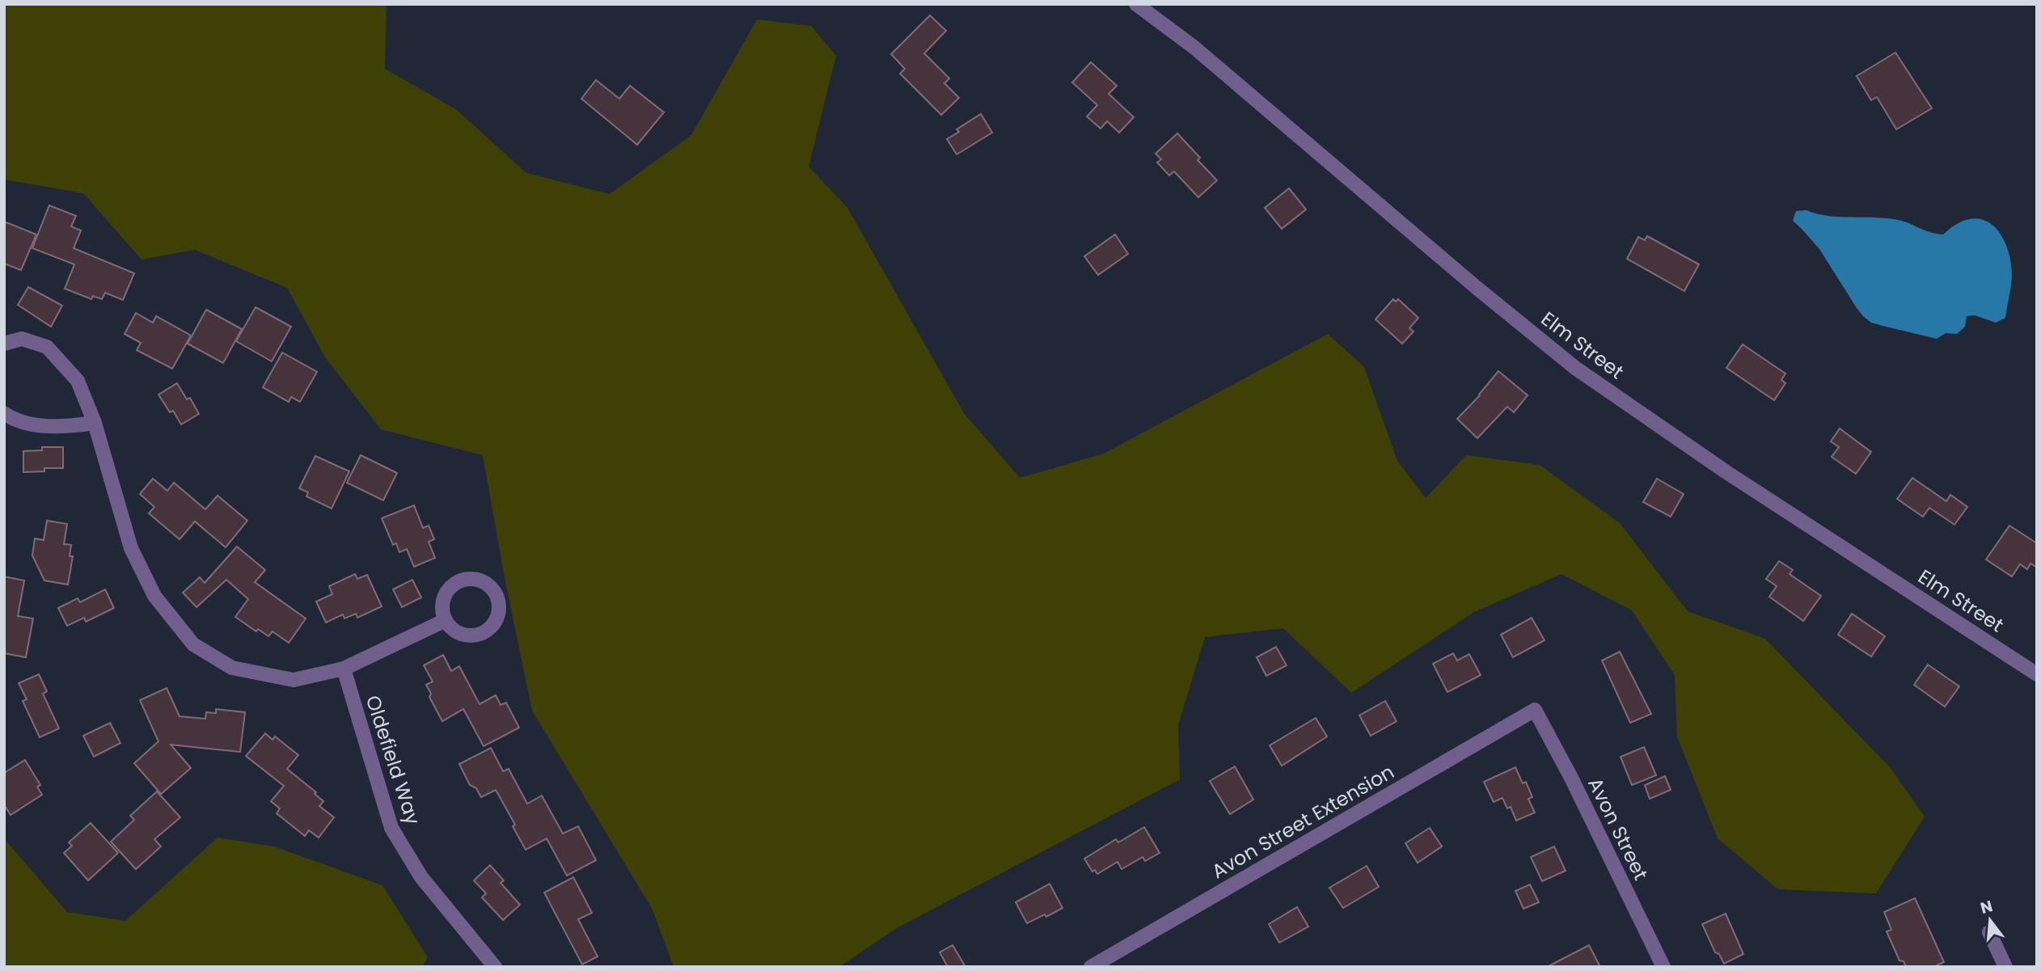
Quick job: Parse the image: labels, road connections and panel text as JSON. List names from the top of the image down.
{
  "streets": {
    "street": [
      "Elm Street",
      "Oldefield Way",
      "Avon Street Extension",
      "Avon Street"
    ]
  },
  "crossings": [
    ["Avon Street Extension", "Avon Street"]
  ],
  "north": "top"
}
